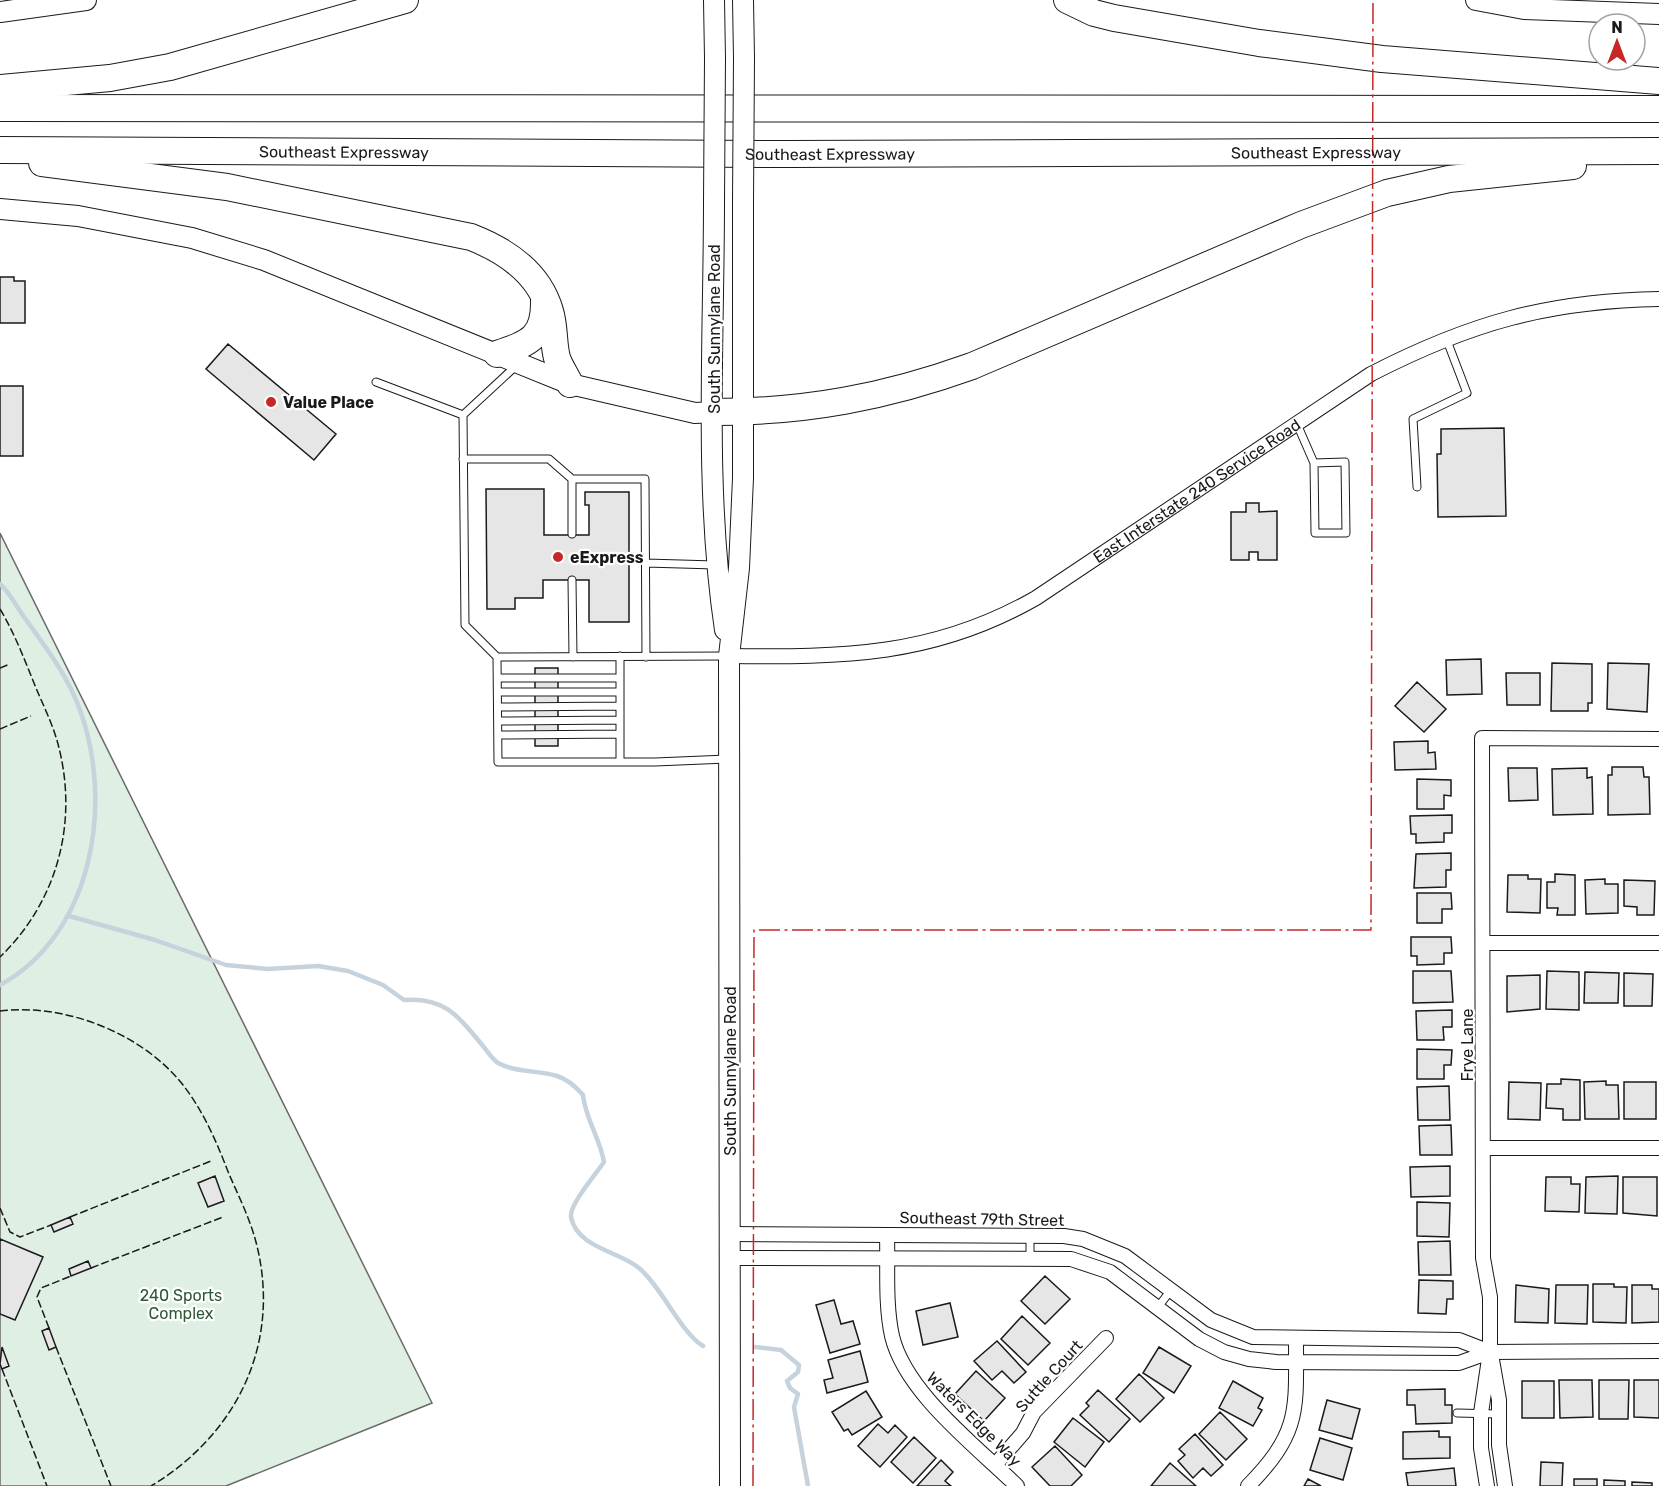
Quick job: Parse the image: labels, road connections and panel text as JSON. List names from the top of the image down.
{
  "streets": {
    "highway": ["Southeast Expressway"],
    "main road": ["South Sunnylane Road"],
    "street": [
      "East Interstate 240 Service Road",
      "Frye Lane",
      "Southeast 79th Street",
      "Suttle Court",
      "Waters Edge Way"
    ]
  },
  "crossings": [
    ["South Sunnylane Road", "East Interstate 240 Service Road"],
    ["South Sunnylane Road", "Southeast 79th Street"],
    ["Frye Lane", "Southeast 79th Street"],
    ["Southeast 79th Street", "Waters Edge Way"],
    ["Suttle Court", "Waters Edge Way"]
  ],
  "parks": ["240 Sports Complex"],
  "places": ["Value Place", "eExpress"],
  "north": "top"
}
